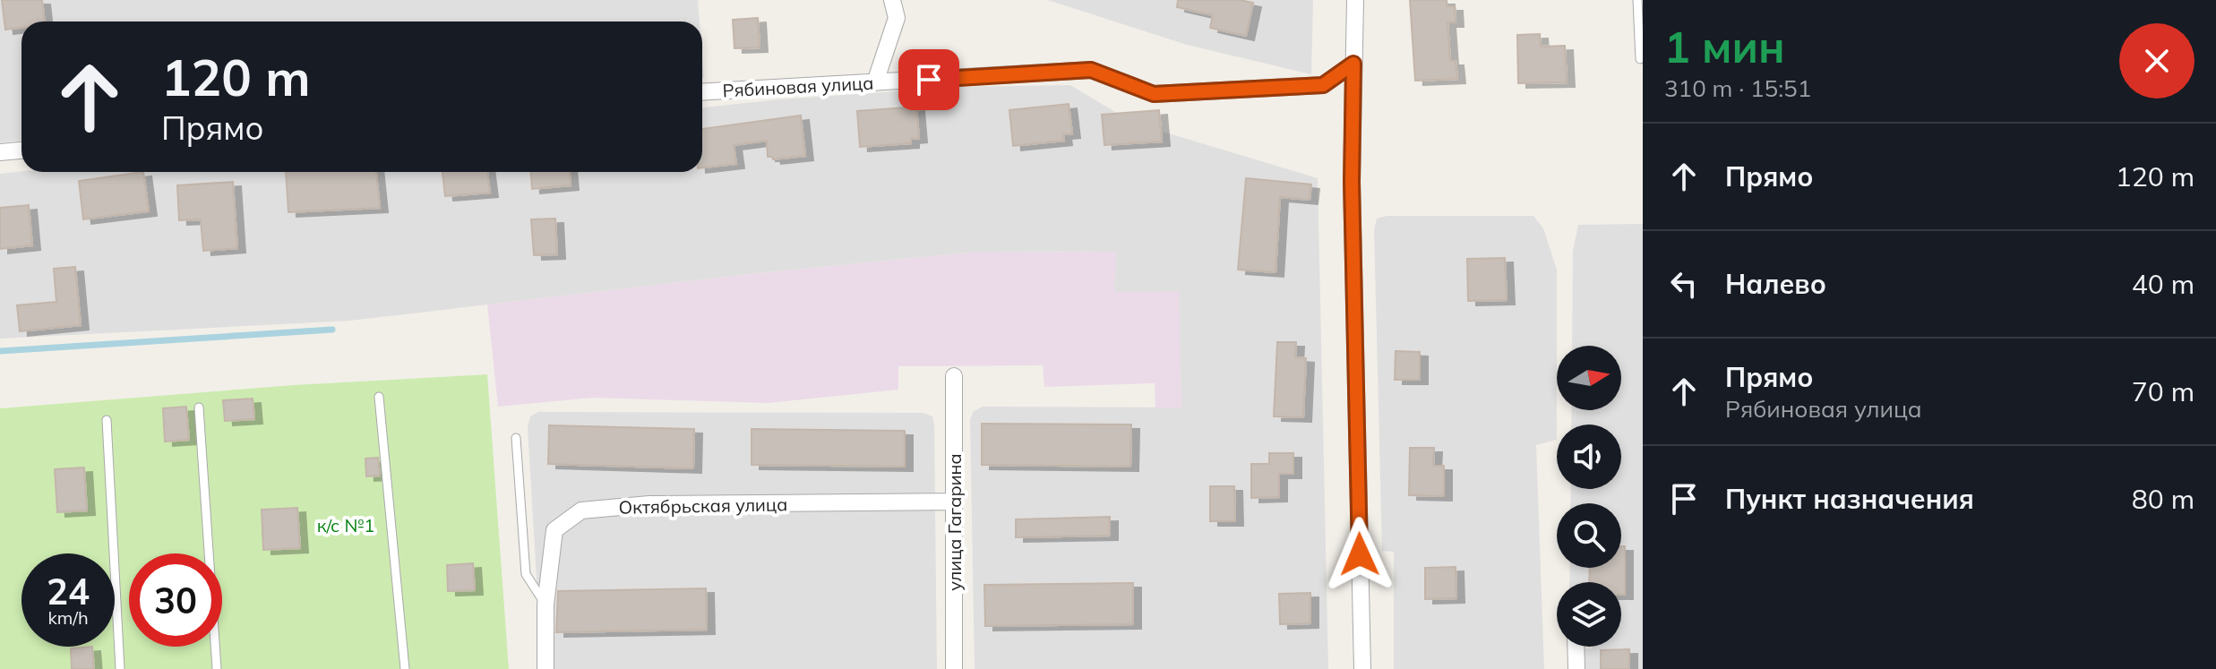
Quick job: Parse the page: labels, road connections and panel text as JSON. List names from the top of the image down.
{
  "streets": {
    "street": ["Рябиновая улица", "Октябрьская улица", "улица Гагарина"]
  },
  "crossings": [
    ["Октябрьская улица", "улица Гагарина"]
  ],
  "parks": ["к/с №1"],
  "north": "right",
  "page": {
    "heading": ["1 мин", "310 m · 15:51"],
    "turn": ["120 m", "Прямо"],
    "list": [
      {
        "name": "Прямо",
        "value": "120 m"
      },
      {
        "name": "Налево",
        "value": "40 m"
      },
      {
        "name": "Прямо",
        "note": "Рябиновая улица",
        "value": "70 m"
      },
      {
        "name": "Пункт назначения",
        "value": "80 m"
      }
    ],
    "speed": "24 km/h",
    "limit": "30"
  }
}
